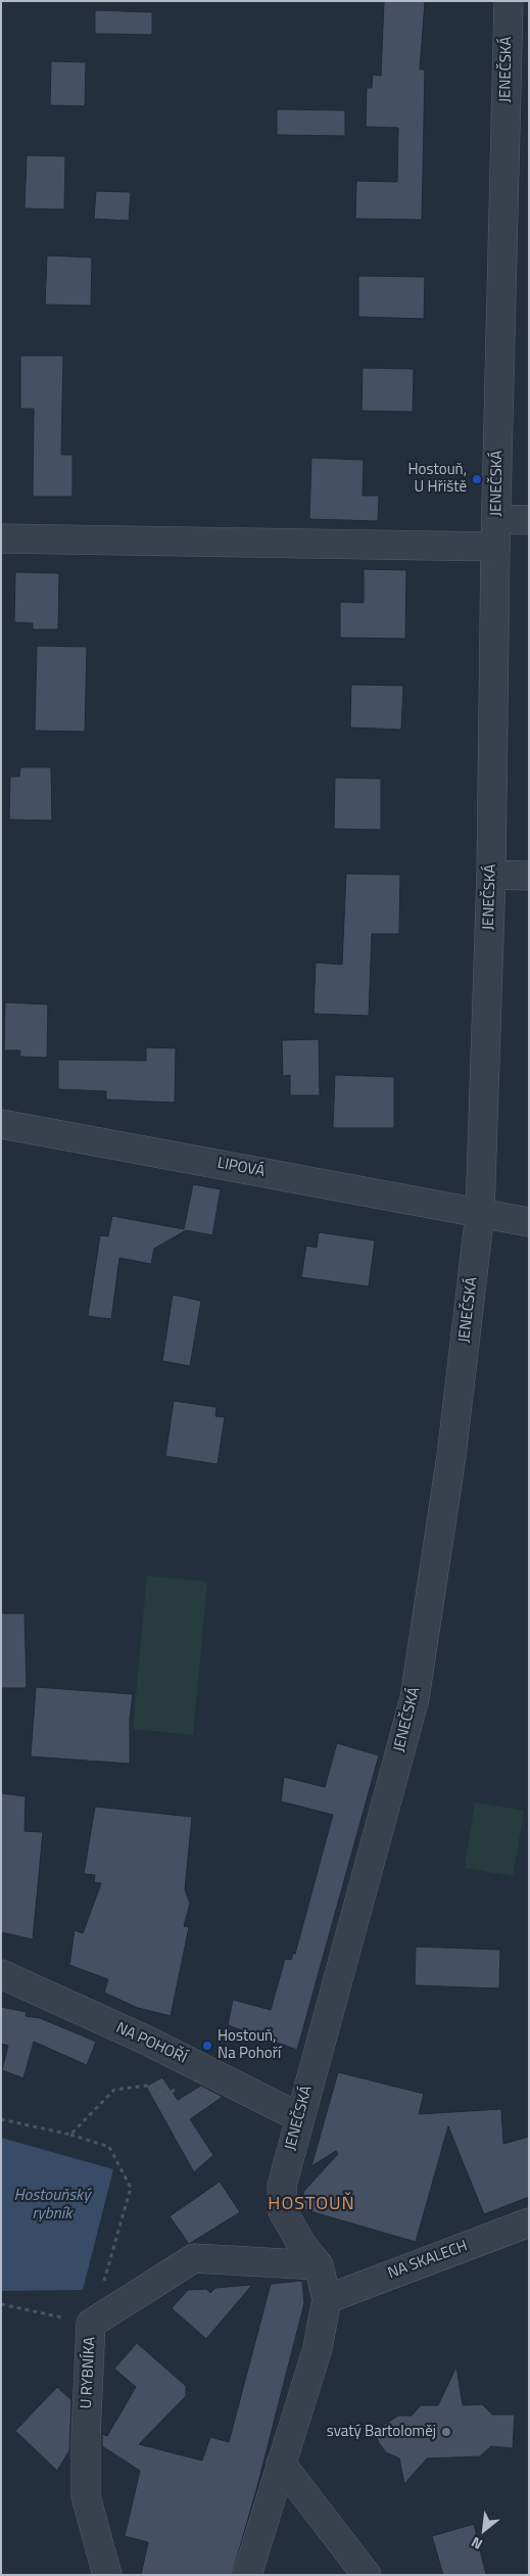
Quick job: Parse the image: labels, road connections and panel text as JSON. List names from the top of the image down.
{
  "streets": {
    "street": [
      "JENEČSKÁ",
      "LIPOVÁ",
      "NA POHOŘÍ",
      "NA SKALECH",
      "U RYBNÍKA"
    ]
  },
  "crossings": [
    ["JENEČSKÁ", "LIPOVÁ"],
    ["JENEČSKÁ", "NA POHOŘÍ"],
    ["JENEČSKÁ", "NA SKALECH"],
    ["JENEČSKÁ", "U RYBNÍKA"]
  ],
  "districts": ["HOSTOUŇ"],
  "water": ["Hostouňský rybník"],
  "places": ["Hostouň, U Hřiště", "Hostouň, Na Pohoří", "svatý Bartoloměj"],
  "north": "bottom left"
}
